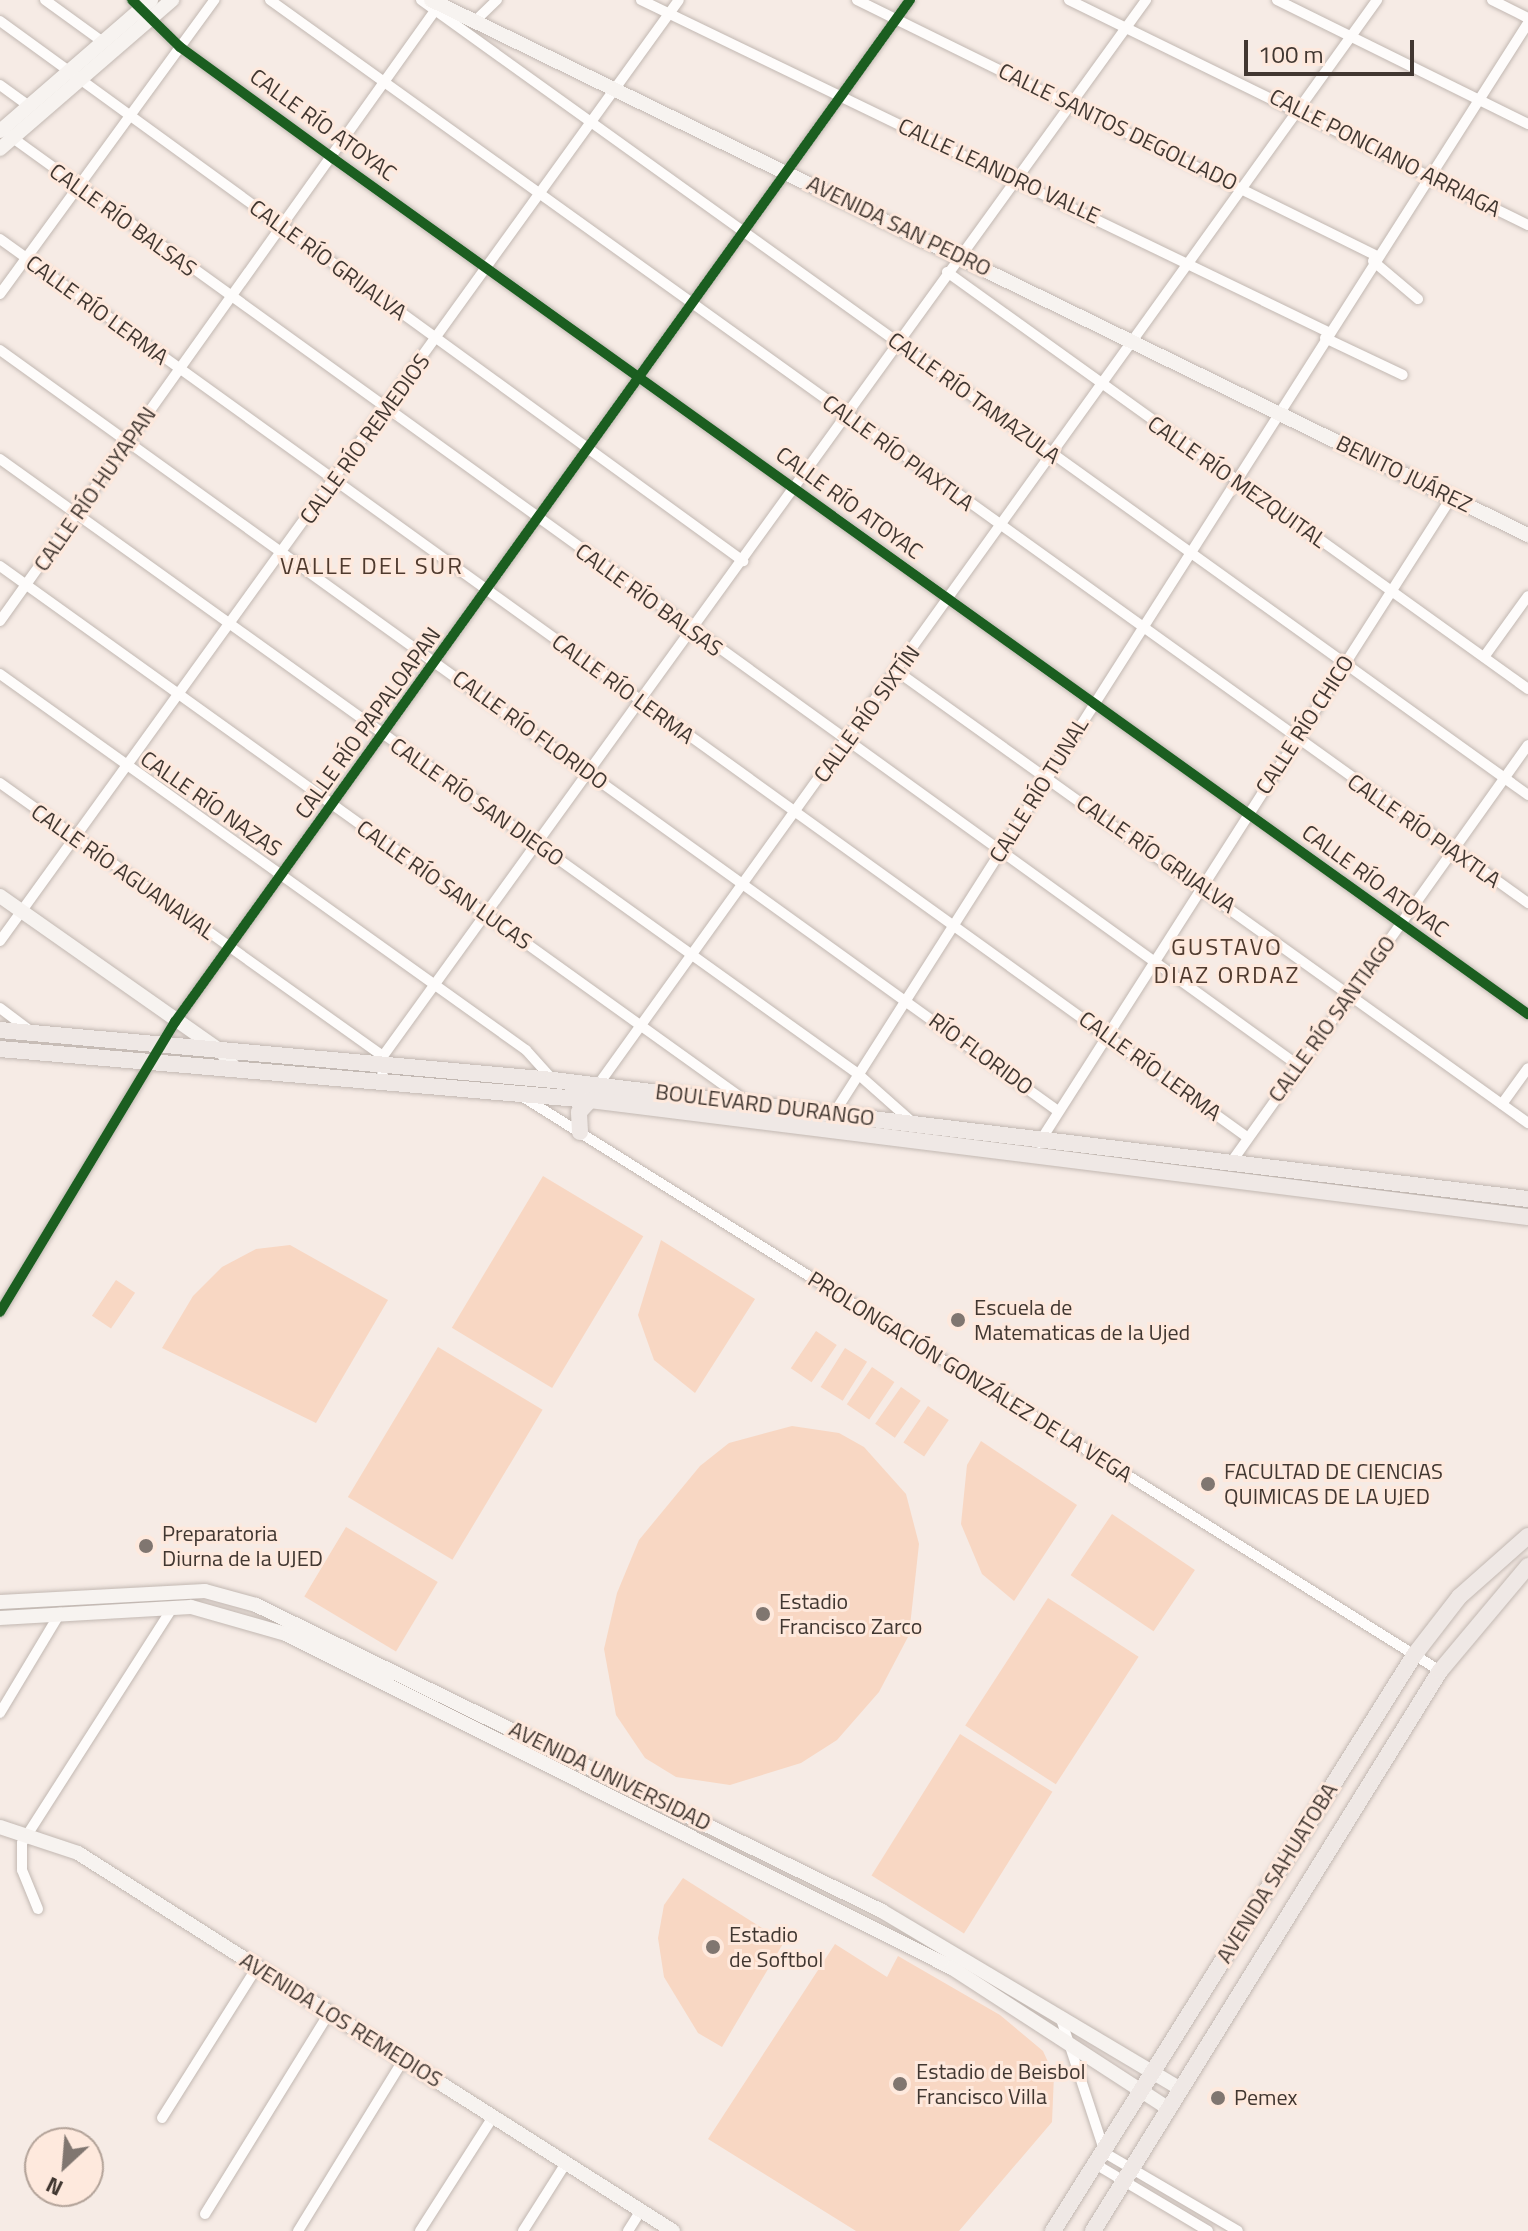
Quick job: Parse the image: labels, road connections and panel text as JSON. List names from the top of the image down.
{
  "streets": {
    "main road": ["BOULEVARD DURANGO", "AVENIDA SAHUATOBA"],
    "street": [
      "CALLE RÍO ATOYAC",
      "CALLE SANTOS DEGOLLADO",
      "CALLE PONCIANO ARRIAGA",
      "CALLE LEANDRO VALLE",
      "CALLE RÍO BALSAS",
      "AVENIDA SAN PEDRO",
      "CALLE RÍO GRIJALVA",
      "CALLE RÍO LERMA",
      "CALLE RÍO TAMAZULA",
      "CALLE RÍO REMEDIOS",
      "CALLE RÍO PIAXTLA",
      "BENITO JUÁREZ",
      "CALLE RÍO MEZQUITAL",
      "CALLE RÍO HUYAPAN",
      "CALLE RÍO SIXTÍN",
      "CALLE RÍO PAPALOAPAN",
      "CALLE RÍO CHICO",
      "CALLE RÍO FLORIDO",
      "CALLE RÍO TUNAL",
      "CALLE RÍO SAN DIEGO",
      "CALLE RÍO NAZAS",
      "CALLE RÍO AGUANAVAL",
      "CALLE RÍO SAN LUCAS",
      "CALLE RÍO SANTIAGO",
      "RÍO FLORIDO",
      "PROLONGACIÓN GONZÁLEZ DE LA VEGA",
      "AVENIDA UNIVERSIDAD",
      "AVENIDA LOS REMEDIOS"
    ]
  },
  "crossings": [
    ["CALLE RÍO ATOYAC", "CALLE RÍO REMEDIOS"],
    ["CALLE RÍO ATOYAC", "CALLE RÍO HUYAPAN"],
    ["CALLE RÍO ATOYAC", "CALLE RÍO SIXTÍN"],
    ["CALLE RÍO ATOYAC", "CALLE RÍO PAPALOAPAN"],
    ["CALLE RÍO ATOYAC", "CALLE RÍO CHICO"],
    ["CALLE RÍO ATOYAC", "CALLE RÍO TUNAL"],
    ["CALLE RÍO ATOYAC", "CALLE RÍO SANTIAGO"],
    ["CALLE SANTOS DEGOLLADO", "CALLE RÍO SIXTÍN"],
    ["CALLE SANTOS DEGOLLADO", "CALLE RÍO PAPALOAPAN"],
    ["CALLE SANTOS DEGOLLADO", "CALLE RÍO TUNAL"],
    ["CALLE PONCIANO ARRIAGA", "CALLE RÍO SIXTÍN"],
    ["CALLE PONCIANO ARRIAGA", "CALLE RÍO TUNAL"],
    ["CALLE LEANDRO VALLE", "CALLE RÍO REMEDIOS"],
    ["CALLE LEANDRO VALLE", "CALLE RÍO SIXTÍN"],
    ["CALLE LEANDRO VALLE", "CALLE RÍO PAPALOAPAN"],
    ["CALLE LEANDRO VALLE", "CALLE RÍO TUNAL"],
    ["CALLE RÍO BALSAS", "CALLE RÍO REMEDIOS"],
    ["CALLE RÍO BALSAS", "CALLE RÍO HUYAPAN"],
    ["CALLE RÍO BALSAS", "CALLE RÍO SIXTÍN"],
    ["CALLE RÍO BALSAS", "CALLE RÍO PAPALOAPAN"],
    ["CALLE RÍO BALSAS", "CALLE RÍO CHICO"],
    ["CALLE RÍO BALSAS", "CALLE RÍO TUNAL"],
    ["CALLE RÍO BALSAS", "CALLE RÍO SANTIAGO"],
    ["AVENIDA SAN PEDRO", "CALLE RÍO TAMAZULA"],
    ["AVENIDA SAN PEDRO", "CALLE RÍO REMEDIOS"],
    ["AVENIDA SAN PEDRO", "BENITO JUÁREZ"],
    ["AVENIDA SAN PEDRO", "CALLE RÍO HUYAPAN"],
    ["AVENIDA SAN PEDRO", "CALLE RÍO SIXTÍN"],
    ["AVENIDA SAN PEDRO", "CALLE RÍO PAPALOAPAN"],
    ["AVENIDA SAN PEDRO", "CALLE RÍO TUNAL"],
    ["CALLE RÍO GRIJALVA", "CALLE RÍO REMEDIOS"],
    ["CALLE RÍO GRIJALVA", "CALLE RÍO HUYAPAN"],
    ["CALLE RÍO GRIJALVA", "CALLE RÍO SIXTÍN"],
    ["CALLE RÍO GRIJALVA", "CALLE RÍO PAPALOAPAN"],
    ["CALLE RÍO GRIJALVA", "CALLE RÍO CHICO"],
    ["CALLE RÍO GRIJALVA", "CALLE RÍO TUNAL"],
    ["CALLE RÍO GRIJALVA", "CALLE RÍO SANTIAGO"],
    ["CALLE RÍO LERMA", "CALLE RÍO REMEDIOS"],
    ["CALLE RÍO LERMA", "CALLE RÍO HUYAPAN"],
    ["CALLE RÍO LERMA", "CALLE RÍO SIXTÍN"],
    ["CALLE RÍO LERMA", "CALLE RÍO PAPALOAPAN"],
    ["CALLE RÍO LERMA", "CALLE RÍO CHICO"],
    ["CALLE RÍO LERMA", "CALLE RÍO TUNAL"],
    ["CALLE RÍO LERMA", "CALLE RÍO SANTIAGO"],
    ["CALLE RÍO TAMAZULA", "CALLE RÍO REMEDIOS"],
    ["CALLE RÍO TAMAZULA", "CALLE RÍO HUYAPAN"],
    ["CALLE RÍO TAMAZULA", "CALLE RÍO SIXTÍN"],
    ["CALLE RÍO TAMAZULA", "CALLE RÍO PAPALOAPAN"],
    ["CALLE RÍO TAMAZULA", "CALLE RÍO CHICO"],
    ["CALLE RÍO TAMAZULA", "CALLE RÍO TUNAL"],
    ["CALLE RÍO TAMAZULA", "CALLE RÍO SANTIAGO"],
    ["CALLE RÍO REMEDIOS", "CALLE RÍO PIAXTLA"],
    ["CALLE RÍO REMEDIOS", "CALLE RÍO FLORIDO"],
    ["CALLE RÍO REMEDIOS", "CALLE RÍO SAN DIEGO"],
    ["CALLE RÍO REMEDIOS", "CALLE RÍO NAZAS"],
    ["CALLE RÍO REMEDIOS", "CALLE RÍO AGUANAVAL"],
    ["CALLE RÍO REMEDIOS", "CALLE RÍO SAN LUCAS"],
    ["CALLE RÍO PIAXTLA", "CALLE RÍO HUYAPAN"],
    ["CALLE RÍO PIAXTLA", "CALLE RÍO SIXTÍN"],
    ["CALLE RÍO PIAXTLA", "CALLE RÍO PAPALOAPAN"],
    ["CALLE RÍO PIAXTLA", "CALLE RÍO CHICO"],
    ["CALLE RÍO PIAXTLA", "CALLE RÍO TUNAL"],
    ["CALLE RÍO PIAXTLA", "CALLE RÍO SANTIAGO"],
    ["BENITO JUÁREZ", "CALLE RÍO CHICO"],
    ["BENITO JUÁREZ", "CALLE RÍO TUNAL"],
    ["CALLE RÍO MEZQUITAL", "CALLE RÍO SIXTÍN"],
    ["CALLE RÍO MEZQUITAL", "CALLE RÍO CHICO"],
    ["CALLE RÍO MEZQUITAL", "CALLE RÍO TUNAL"],
    ["CALLE RÍO HUYAPAN", "CALLE RÍO FLORIDO"],
    ["CALLE RÍO HUYAPAN", "CALLE RÍO SAN DIEGO"],
    ["CALLE RÍO HUYAPAN", "CALLE RÍO SAN LUCAS"],
    ["CALLE RÍO SIXTÍN", "CALLE RÍO FLORIDO"],
    ["CALLE RÍO SIXTÍN", "CALLE RÍO SAN DIEGO"],
    ["CALLE RÍO SIXTÍN", "CALLE RÍO SAN LUCAS"],
    ["CALLE RÍO SIXTÍN", "BOULEVARD DURANGO"],
    ["CALLE RÍO PAPALOAPAN", "CALLE RÍO FLORIDO"],
    ["CALLE RÍO PAPALOAPAN", "CALLE RÍO SAN DIEGO"],
    ["CALLE RÍO PAPALOAPAN", "CALLE RÍO NAZAS"],
    ["CALLE RÍO PAPALOAPAN", "CALLE RÍO AGUANAVAL"],
    ["CALLE RÍO PAPALOAPAN", "CALLE RÍO SAN LUCAS"],
    ["CALLE RÍO PAPALOAPAN", "BOULEVARD DURANGO"],
    ["CALLE RÍO CHICO", "RÍO FLORIDO"],
    ["CALLE RÍO CHICO", "BOULEVARD DURANGO"],
    ["CALLE RÍO FLORIDO", "CALLE RÍO TUNAL"],
    ["CALLE RÍO FLORIDO", "RÍO FLORIDO"],
    ["CALLE RÍO TUNAL", "CALLE RÍO SAN DIEGO"],
    ["CALLE RÍO TUNAL", "RÍO FLORIDO"],
    ["CALLE RÍO TUNAL", "BOULEVARD DURANGO"],
    ["CALLE RÍO SAN DIEGO", "BOULEVARD DURANGO"],
    ["CALLE RÍO NAZAS", "BOULEVARD DURANGO"],
    ["CALLE RÍO AGUANAVAL", "BOULEVARD DURANGO"],
    ["CALLE RÍO SAN LUCAS", "BOULEVARD DURANGO"],
    ["CALLE RÍO SANTIAGO", "BOULEVARD DURANGO"],
    ["BOULEVARD DURANGO", "PROLONGACIÓN GONZÁLEZ DE LA VEGA"],
    ["PROLONGACIÓN GONZÁLEZ DE LA VEGA", "AVENIDA SAHUATOBA"],
    ["AVENIDA UNIVERSIDAD", "AVENIDA SAHUATOBA"]
  ],
  "districts": ["VALLE DEL SUR", "GUSTAVO DIAZ ORDAZ"],
  "places": [
    "Escuela de Matematicas de la Ujed",
    "FACULTAD DE CIENCIAS QUIMICAS DE LA UJED",
    "Preparatoria Diurna de la UJED",
    "Estadio Francisco Zarco",
    "Estadio de Softbol",
    "Estadio de Beisbol Francisco Villa",
    "Pemex"
  ],
  "scale_bar": "100 m",
  "north": "bottom left"
}
